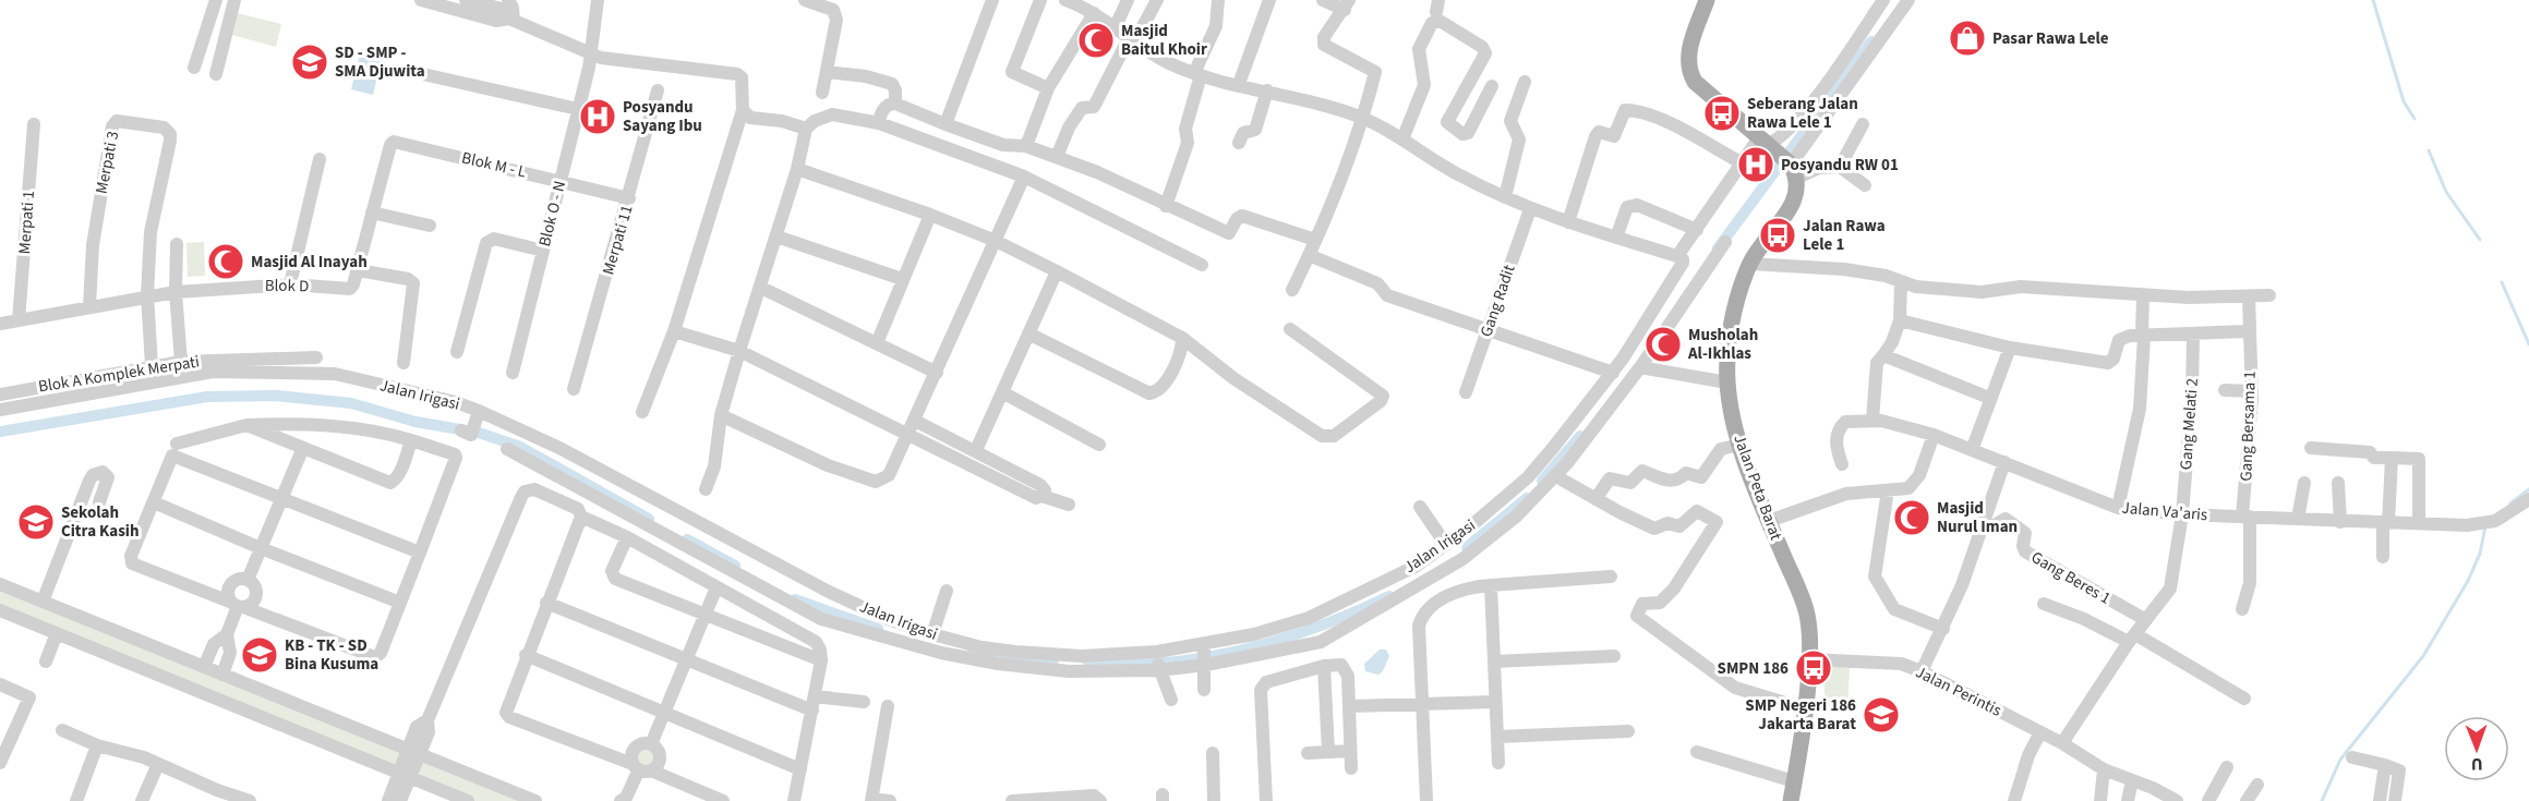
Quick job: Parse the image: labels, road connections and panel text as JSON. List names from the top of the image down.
{
  "streets": {
    "main road": ["Jalan Peta Barat"],
    "street": [
      "Merpati 3",
      "Blok M - L",
      "Blok O - N",
      "Merpati 1",
      "Merpati 11",
      "Blok D",
      "Gang Radit",
      "Blok A Komplek Merpati",
      "Jalan Irigasi",
      "Gang Melati 2",
      "Gang Bersama 1",
      "Jalan Va'aris",
      "Gang Beres 1",
      "Jalan Perintis"
    ]
  },
  "crossings": [
    ["Merpati 3", "Blok D"],
    ["Blok M - L", "Blok O - N"],
    ["Blok M - L", "Merpati 11"],
    ["Merpati 1", "Blok D"],
    ["Gang Melati 2", "Jalan Va'aris"],
    ["Gang Bersama 1", "Jalan Va'aris"],
    ["Jalan Peta Barat", "Jalan Perintis"]
  ],
  "places": {
    "shop": ["Pasar Rawa Lele"],
    "mosque": [
      "Masjid Baitul Khoir",
      "Masjid Al Inayah",
      "Musholah Al-Ikhlas",
      "Masjid Nurul Iman"
    ],
    "school or university": [
      "SD - SMP - SMA Djuwita",
      "Sekolah Citra Kasih",
      "KB - TK - SD Bina Kusuma",
      "SMP Negeri 186 Jakarta Barat"
    ],
    "bus stop": ["Seberang Jalan Rawa Lele 1", "Jalan Rawa Lele 1", "SMPN 186"],
    "hospital": ["Posyandu Sayang Ibu", "Posyandu RW 01"]
  },
  "north": "bottom"
}
